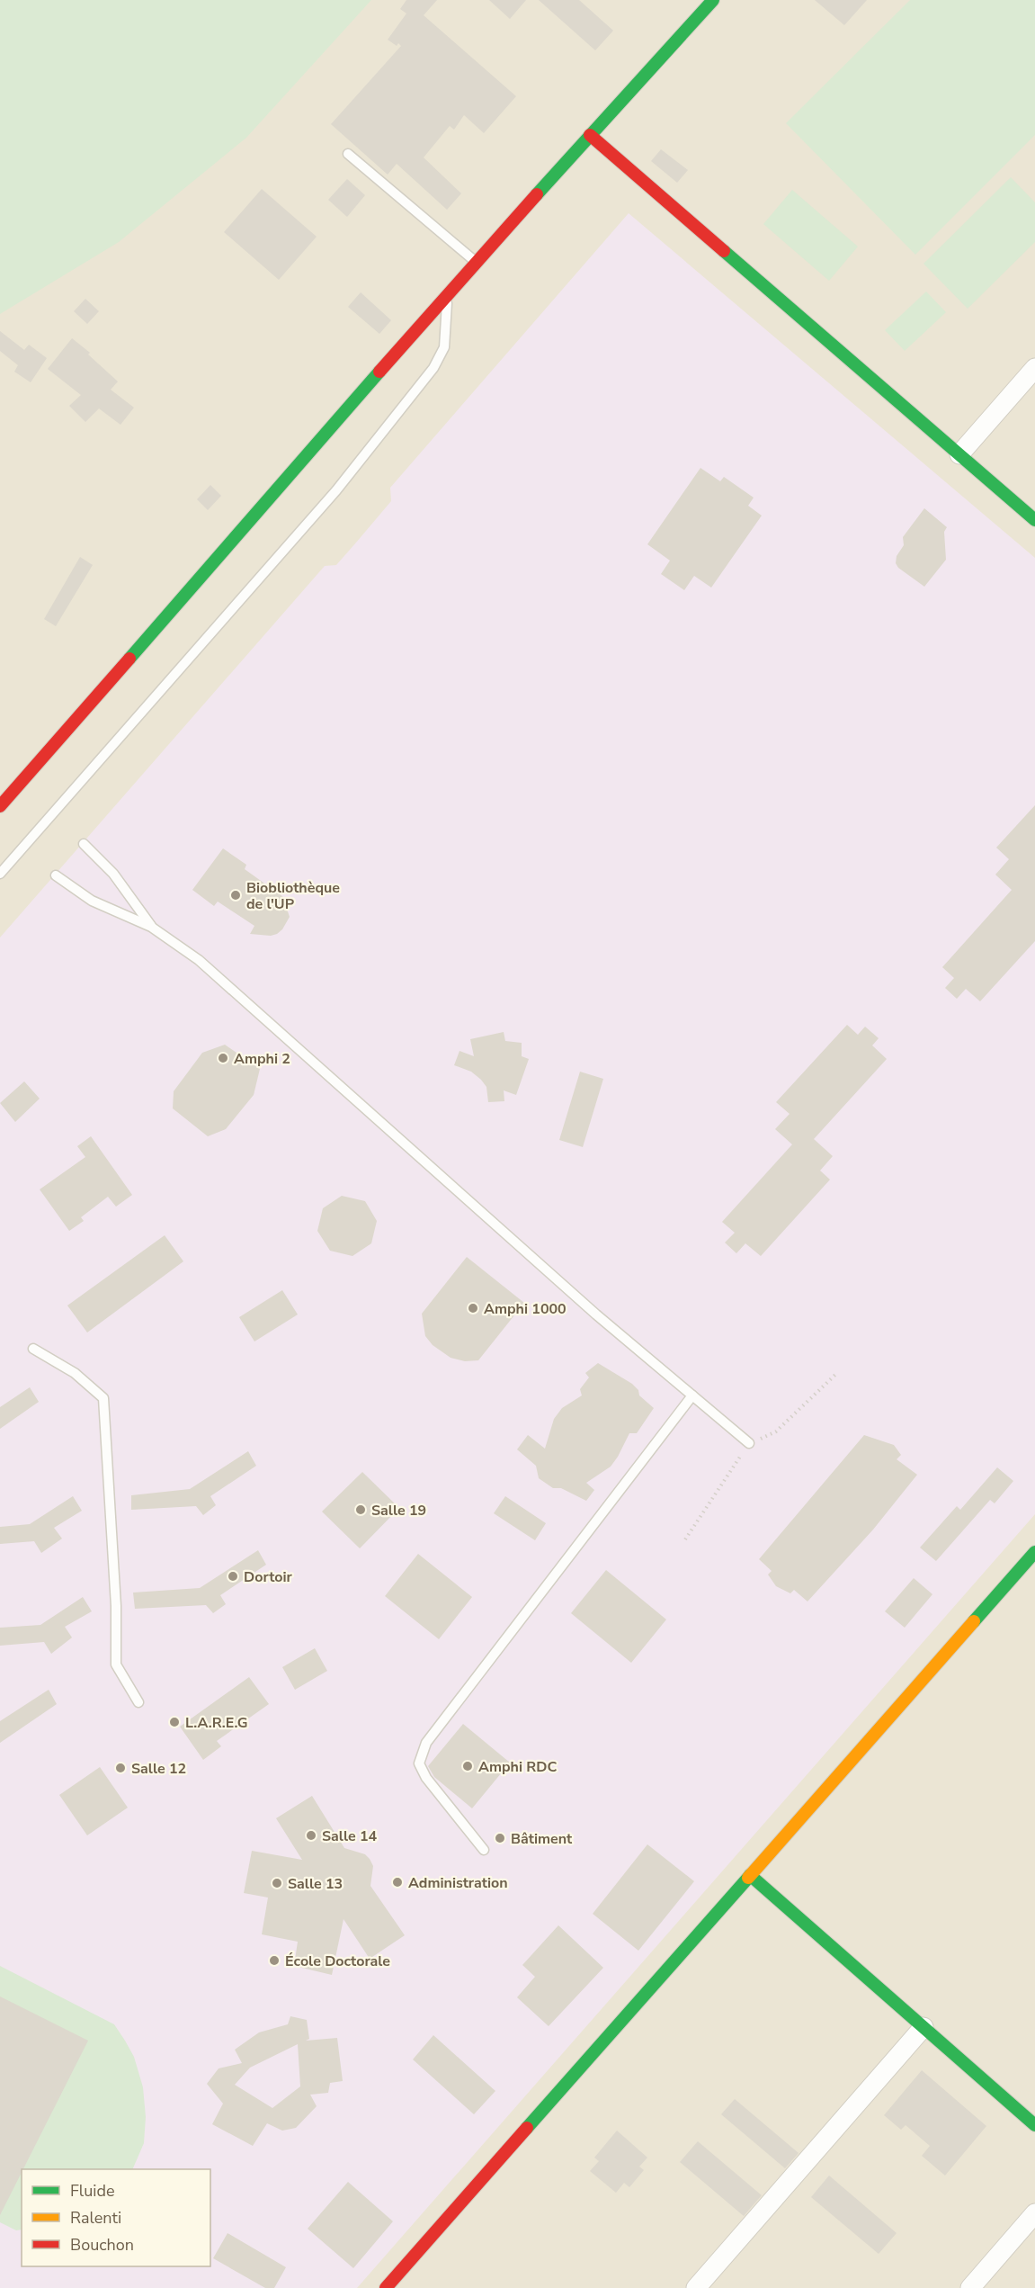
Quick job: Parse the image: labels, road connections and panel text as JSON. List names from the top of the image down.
{
  "places": [
    "Biobliothèque de l'UP",
    "Amphi 2",
    "Amphi 1000",
    "Salle 19",
    "Dortoir",
    "L.A.R.E.G",
    "Amphi RDC",
    "Salle 12",
    "Salle 14",
    "Bâtiment",
    "Administration",
    "Salle 13",
    "École Doctorale"
  ],
  "legend": ["Fluide", "Ralenti", "Bouchon"]
}
